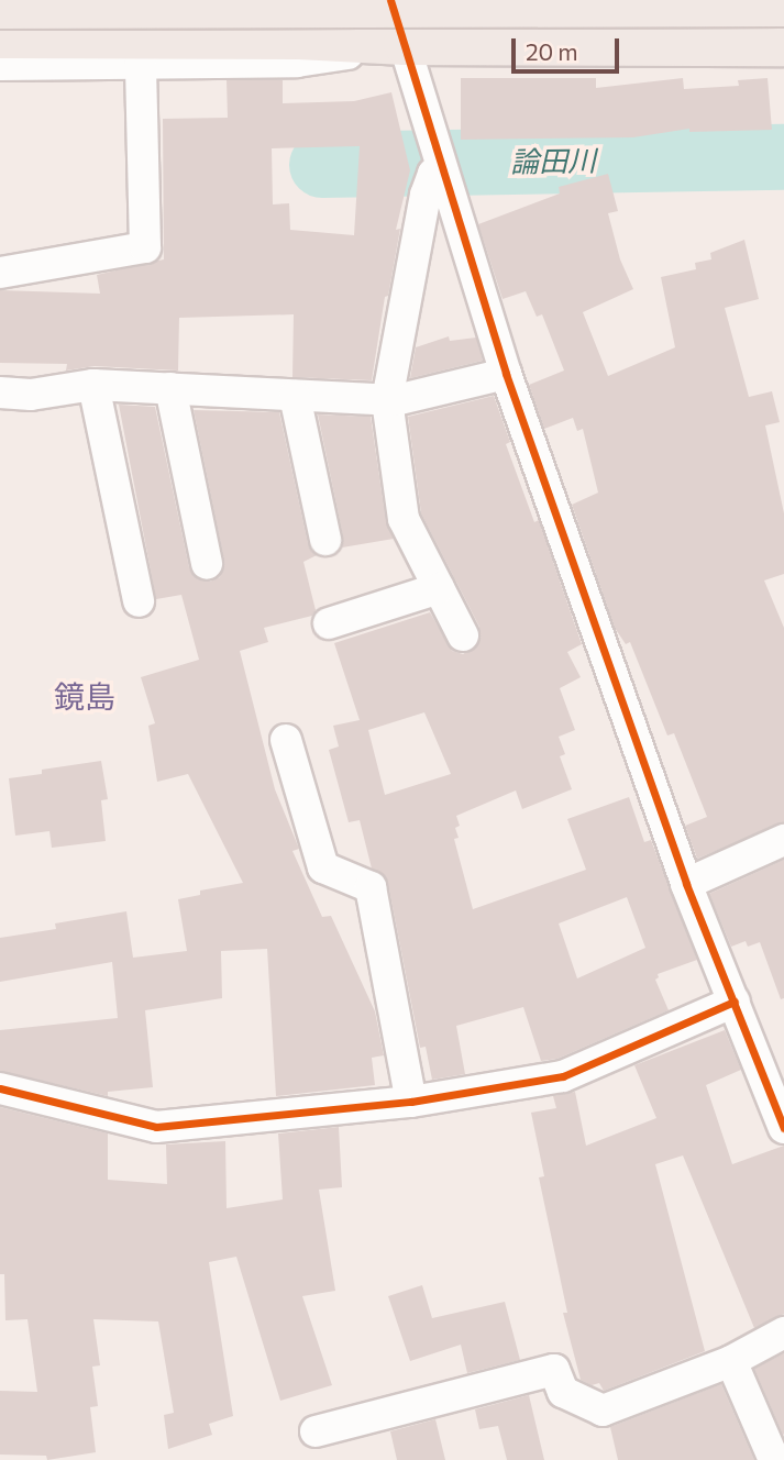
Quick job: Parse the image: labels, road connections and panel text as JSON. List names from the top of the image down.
{
  "districts": ["鏡島"],
  "water": ["論田川"],
  "scale_bar": "20 m"
}
